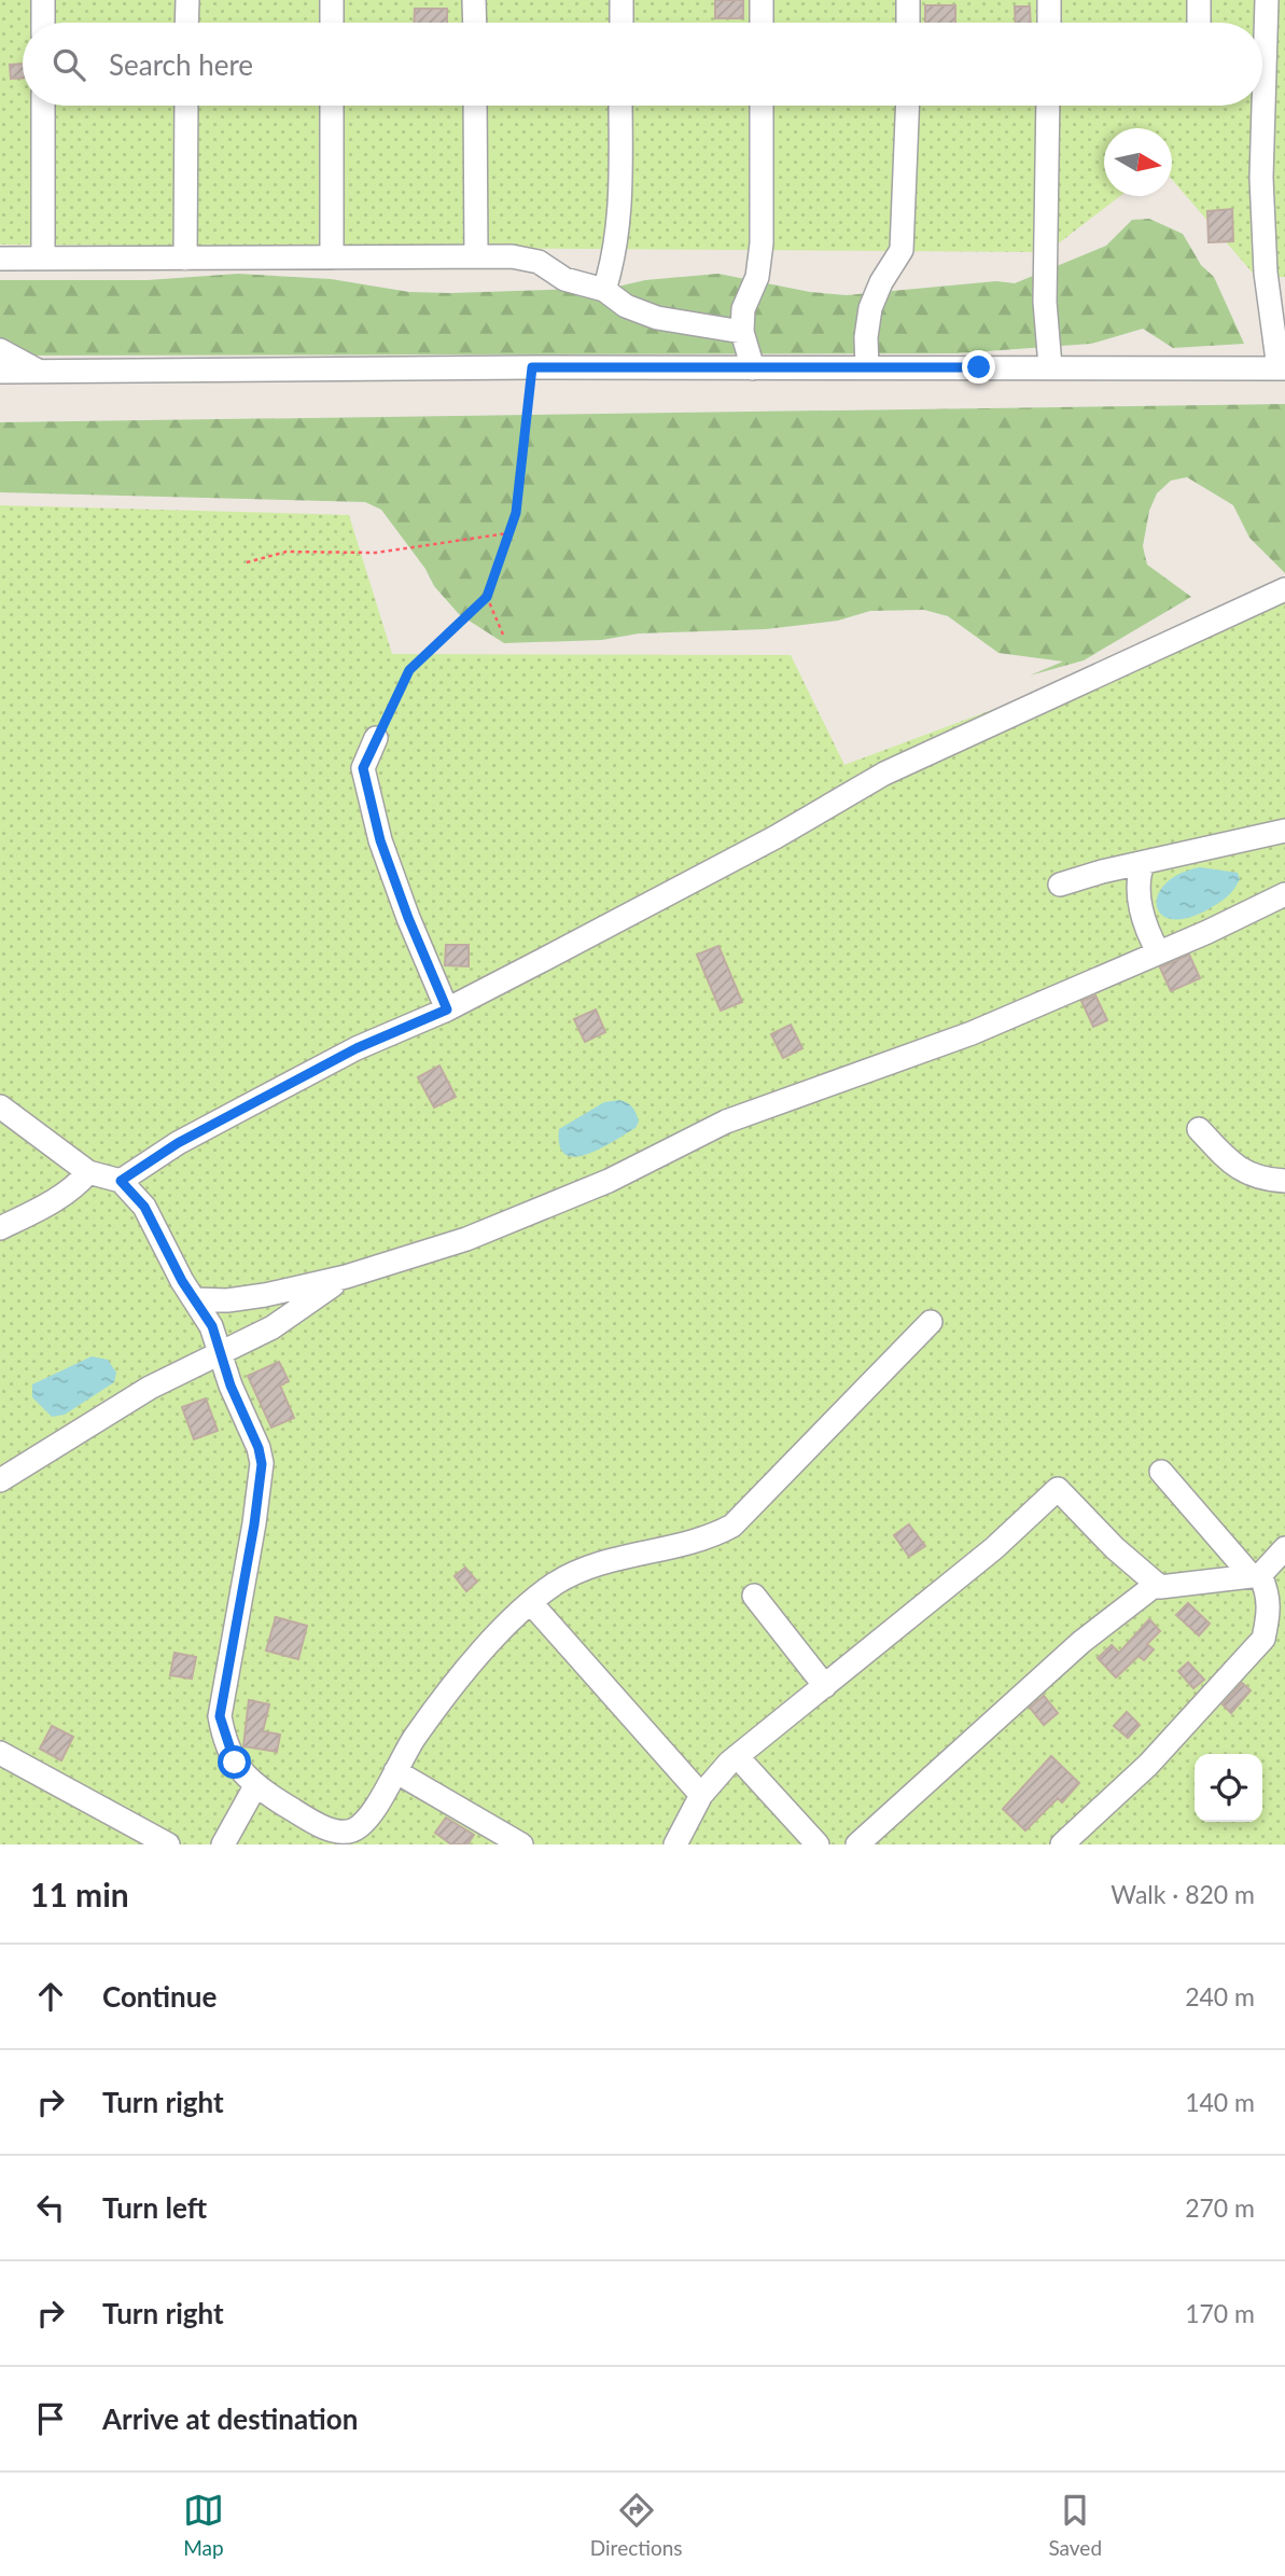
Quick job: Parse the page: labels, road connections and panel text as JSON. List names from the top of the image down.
{
  "north": "right",
  "page": {
    "search": "Search here",
    "heading": ["11 min", "Walk · 820 m"],
    "list": [
      ["Continue", "240 m"],
      ["Turn right", "140 m"],
      ["Turn left", "270 m"],
      ["Turn right", "170 m"],
      "Arrive at destination"
    ],
    "nav": ["Map", "Directions", "Saved"]
  }
}
